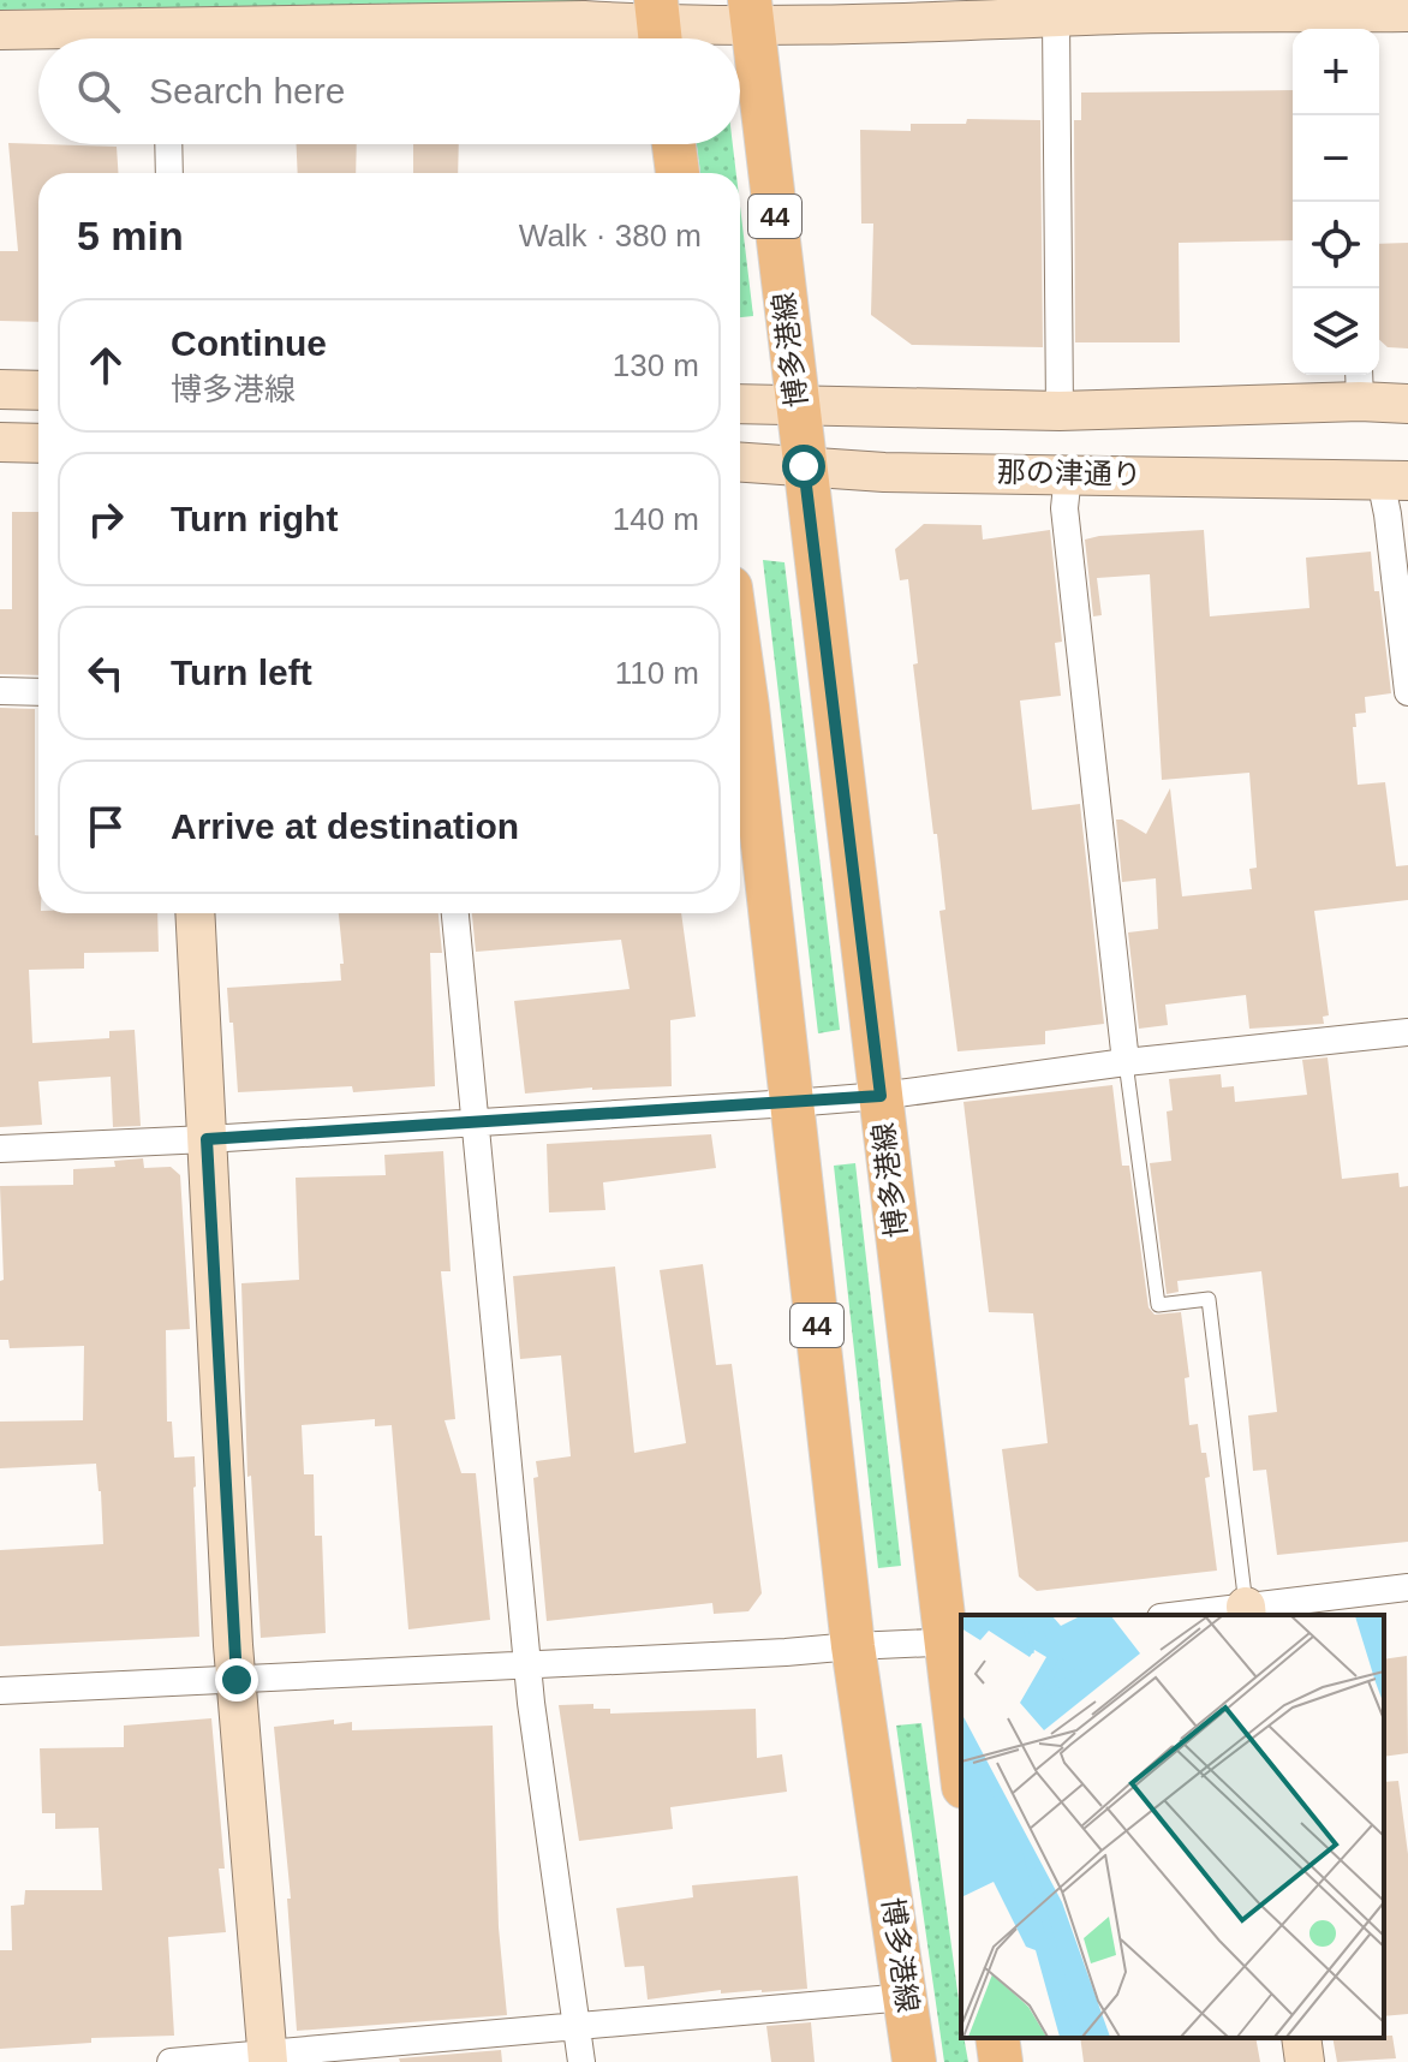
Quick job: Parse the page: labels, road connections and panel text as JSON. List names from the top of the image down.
{
  "streets": {
    "main road": ["44", "博多港線"],
    "street": ["那の津通り"]
  },
  "crossings": [
    ["博多港線", "那の津通り"]
  ],
  "page": {
    "map_buttons": ["+", "−"],
    "search": "Search here",
    "heading": ["5 min", "Walk · 380 m"],
    "list": [
      ["Continue", "博多港線", "130 m"],
      ["Turn right", "140 m"],
      ["Turn left", "110 m"],
      "Arrive at destination"
    ]
  }
}
